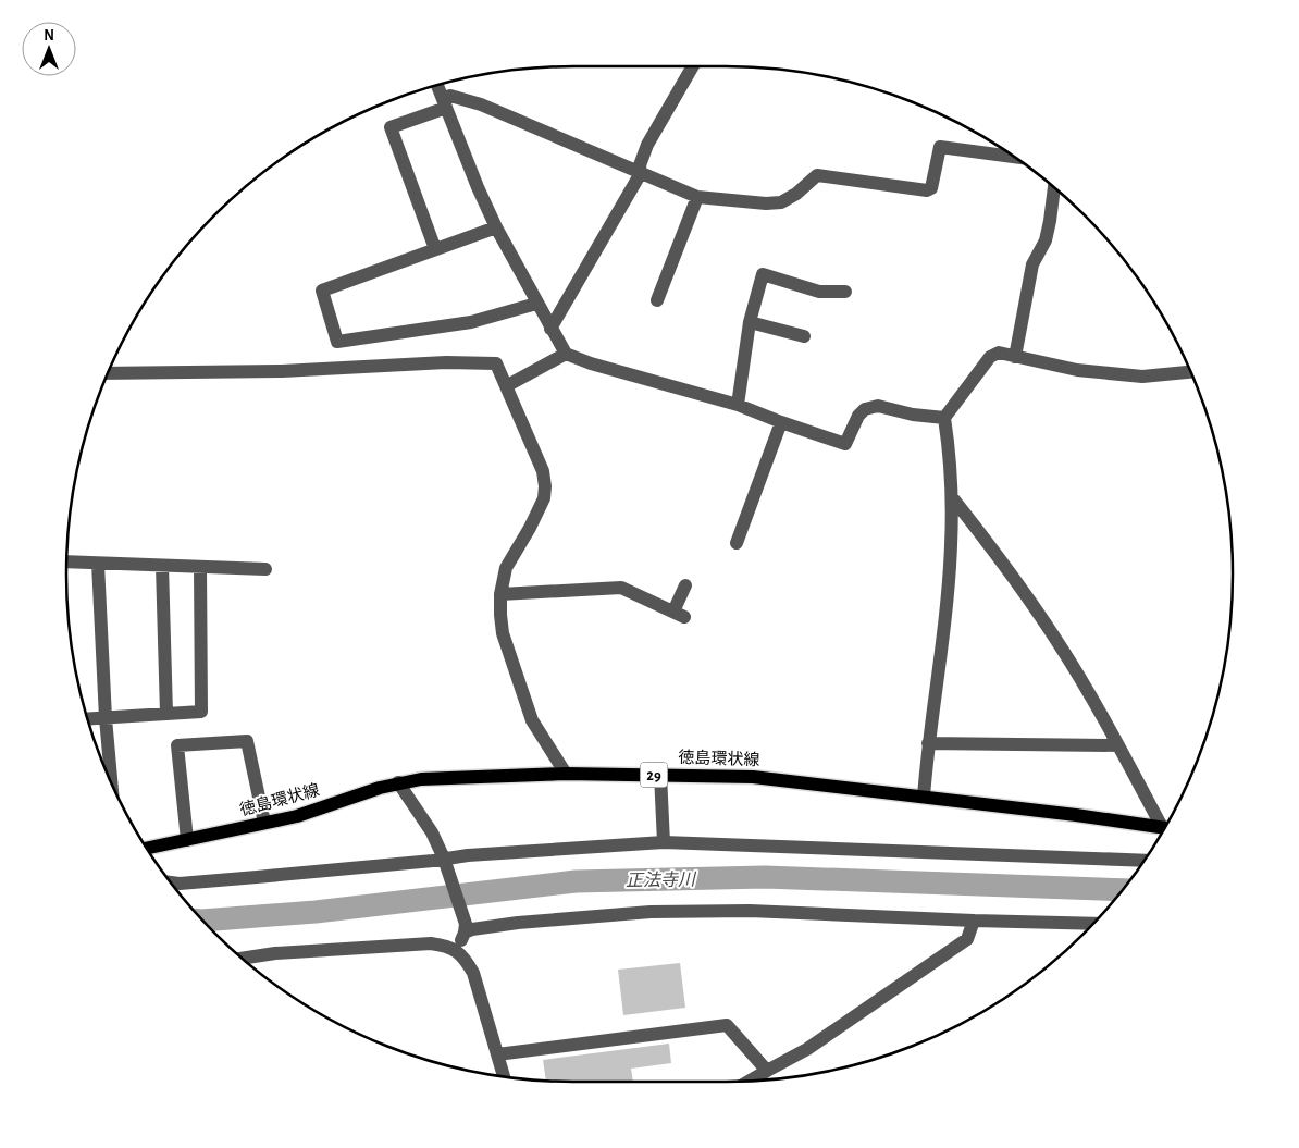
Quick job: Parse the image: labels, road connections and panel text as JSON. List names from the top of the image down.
{
  "streets": {
    "main road": ["徳島環状線", "29"]
  },
  "water": ["正法寺川"],
  "north": "top"
}
